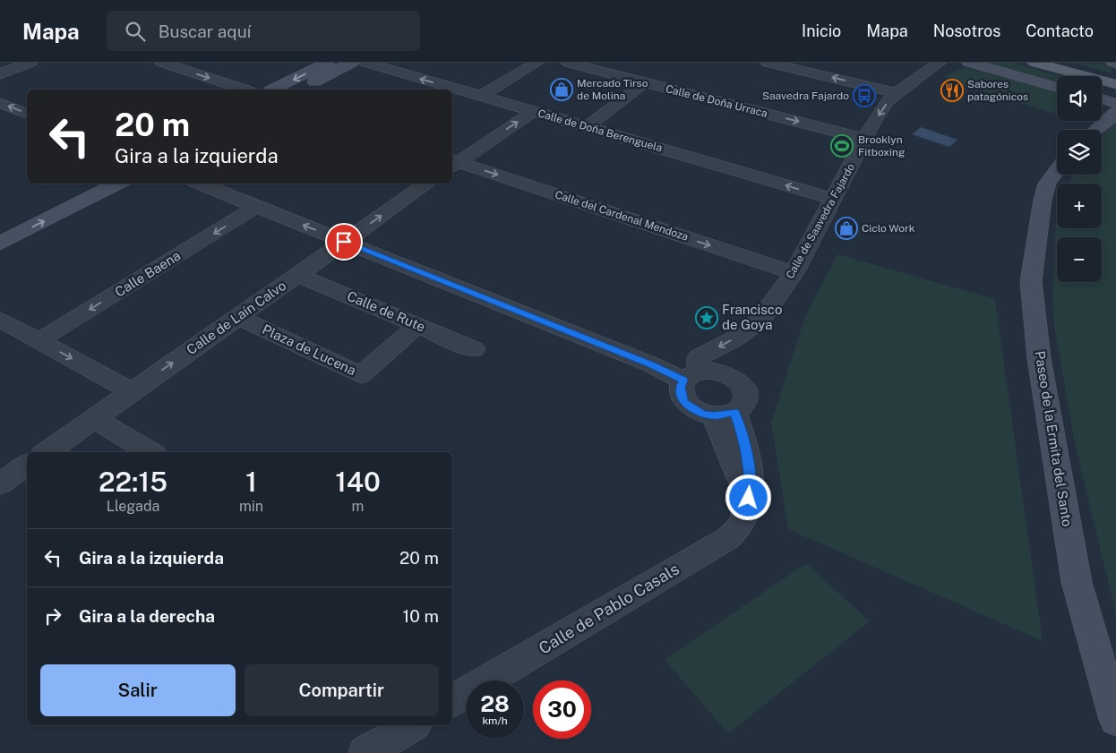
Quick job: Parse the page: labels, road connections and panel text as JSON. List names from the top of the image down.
{
  "streets": {
    "street": [
      "Calle de Doña Urraca",
      "Calle de Doña Berenguela",
      "Calle del Cardenal Mendoza",
      "Calle de Saavedra Fajardo",
      "Calle Baena",
      "Calle de Rute",
      "Calle de Laín Calvo",
      "Plaza de Lucena",
      "Paseo de la Ermita del Santo",
      "Calle de Pablo Casals"
    ]
  },
  "crossings": [
    ["Calle de Doña Urraca", "Calle de Saavedra Fajardo"],
    ["Calle de Doña Berenguela", "Calle de Saavedra Fajardo"],
    ["Calle del Cardenal Mendoza", "Calle de Saavedra Fajardo"],
    ["Calle de Saavedra Fajardo", "Calle de Pablo Casals"],
    ["Calle de Rute", "Calle de Laín Calvo"],
    ["Calle de Rute", "Plaza de Lucena"],
    ["Calle de Laín Calvo", "Plaza de Lucena"]
  ],
  "one_way": ["Calle de Saavedra Fajardo"],
  "places": {
    "shop": ["Mercado Tirso de Molina", "Ciclo Work"],
    "restaurant": ["Sabores patagónicos"],
    "bus stop": ["Saavedra Fajardo"],
    "sports": ["Brooklyn Fitboxing"],
    "place": ["Francisco de Goya"]
  },
  "page": {
    "header": "Mapa",
    "search": "Buscar aquí",
    "nav": [
      "Inicio",
      "Mapa",
      "Nosotros",
      "Contacto"
    ],
    "map_buttons": ["+", "−"],
    "turn": ["20 m", "Gira a la izquierda"],
    "eta": [
      "22:15",
      "Llegada",
      "1",
      "min",
      "140",
      "m"
    ],
    "list": [
      {
        "name": "Gira a la izquierda",
        "value": "20 m"
      },
      {
        "name": "Gira a la derecha",
        "value": "10 m"
      }
    ],
    "buttons": ["Salir", "Compartir"],
    "speed": "28 km/h",
    "limit": "30"
  }
}
